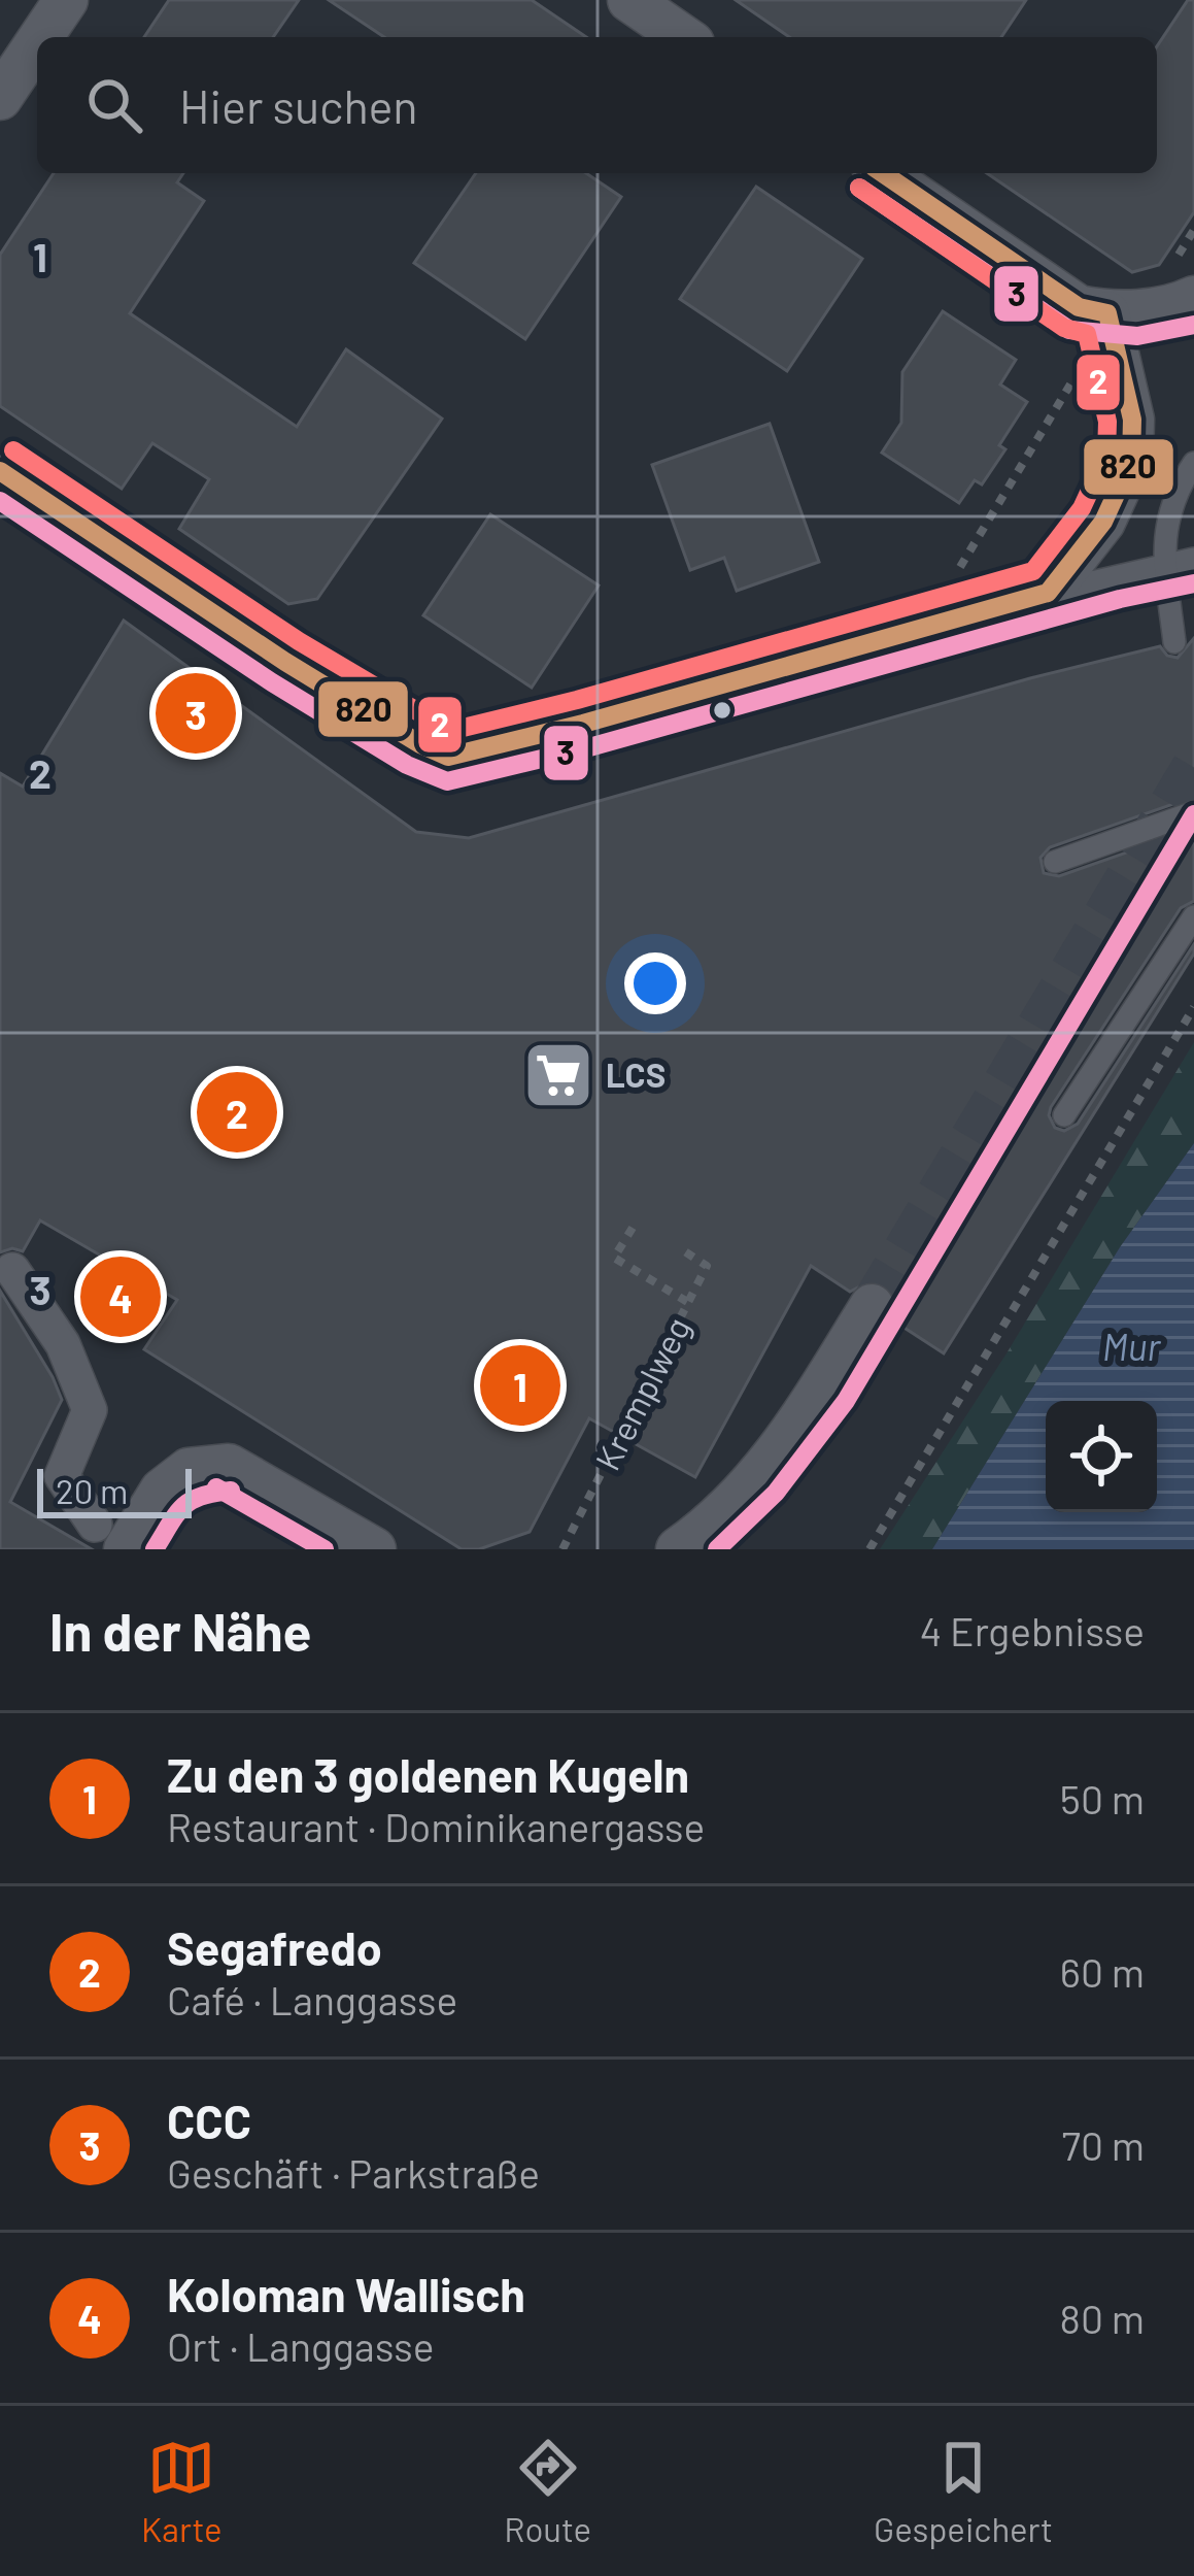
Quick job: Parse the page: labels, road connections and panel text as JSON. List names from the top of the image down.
{
  "streets": {
    "path": ["Kremplweg"]
  },
  "water": ["Mur"],
  "places": {
    "supermarket": ["LCS"]
  },
  "lines": ["transit line 820", "transit line 3", "transit line 2"],
  "scale_bar": "20 m",
  "page": {
    "search": "Hier suchen",
    "pins": [
      "3",
      "2",
      "4",
      "1"
    ],
    "scale": "20 m",
    "heading": ["In der Nähe", "4 Ergebnisse"],
    "list": [
      {
        "mark": "1",
        "name": "Zu den 3 goldenen Kugeln",
        "note": "Restaurant · Dominikanergasse",
        "value": "50 m"
      },
      {
        "mark": "2",
        "name": "Segafredo",
        "note": "Café · Langgasse",
        "value": "60 m"
      },
      {
        "mark": "3",
        "name": "CCC",
        "note": "Geschäft · Parkstraße",
        "value": "70 m"
      },
      {
        "mark": "4",
        "name": "Koloman Wallisch",
        "note": "Ort · Langgasse",
        "value": "80 m"
      }
    ],
    "nav": ["Karte", "Route", "Gespeichert"]
  },
  "grid": {
    "rows": ["1", "2", "3"]
  }
}
